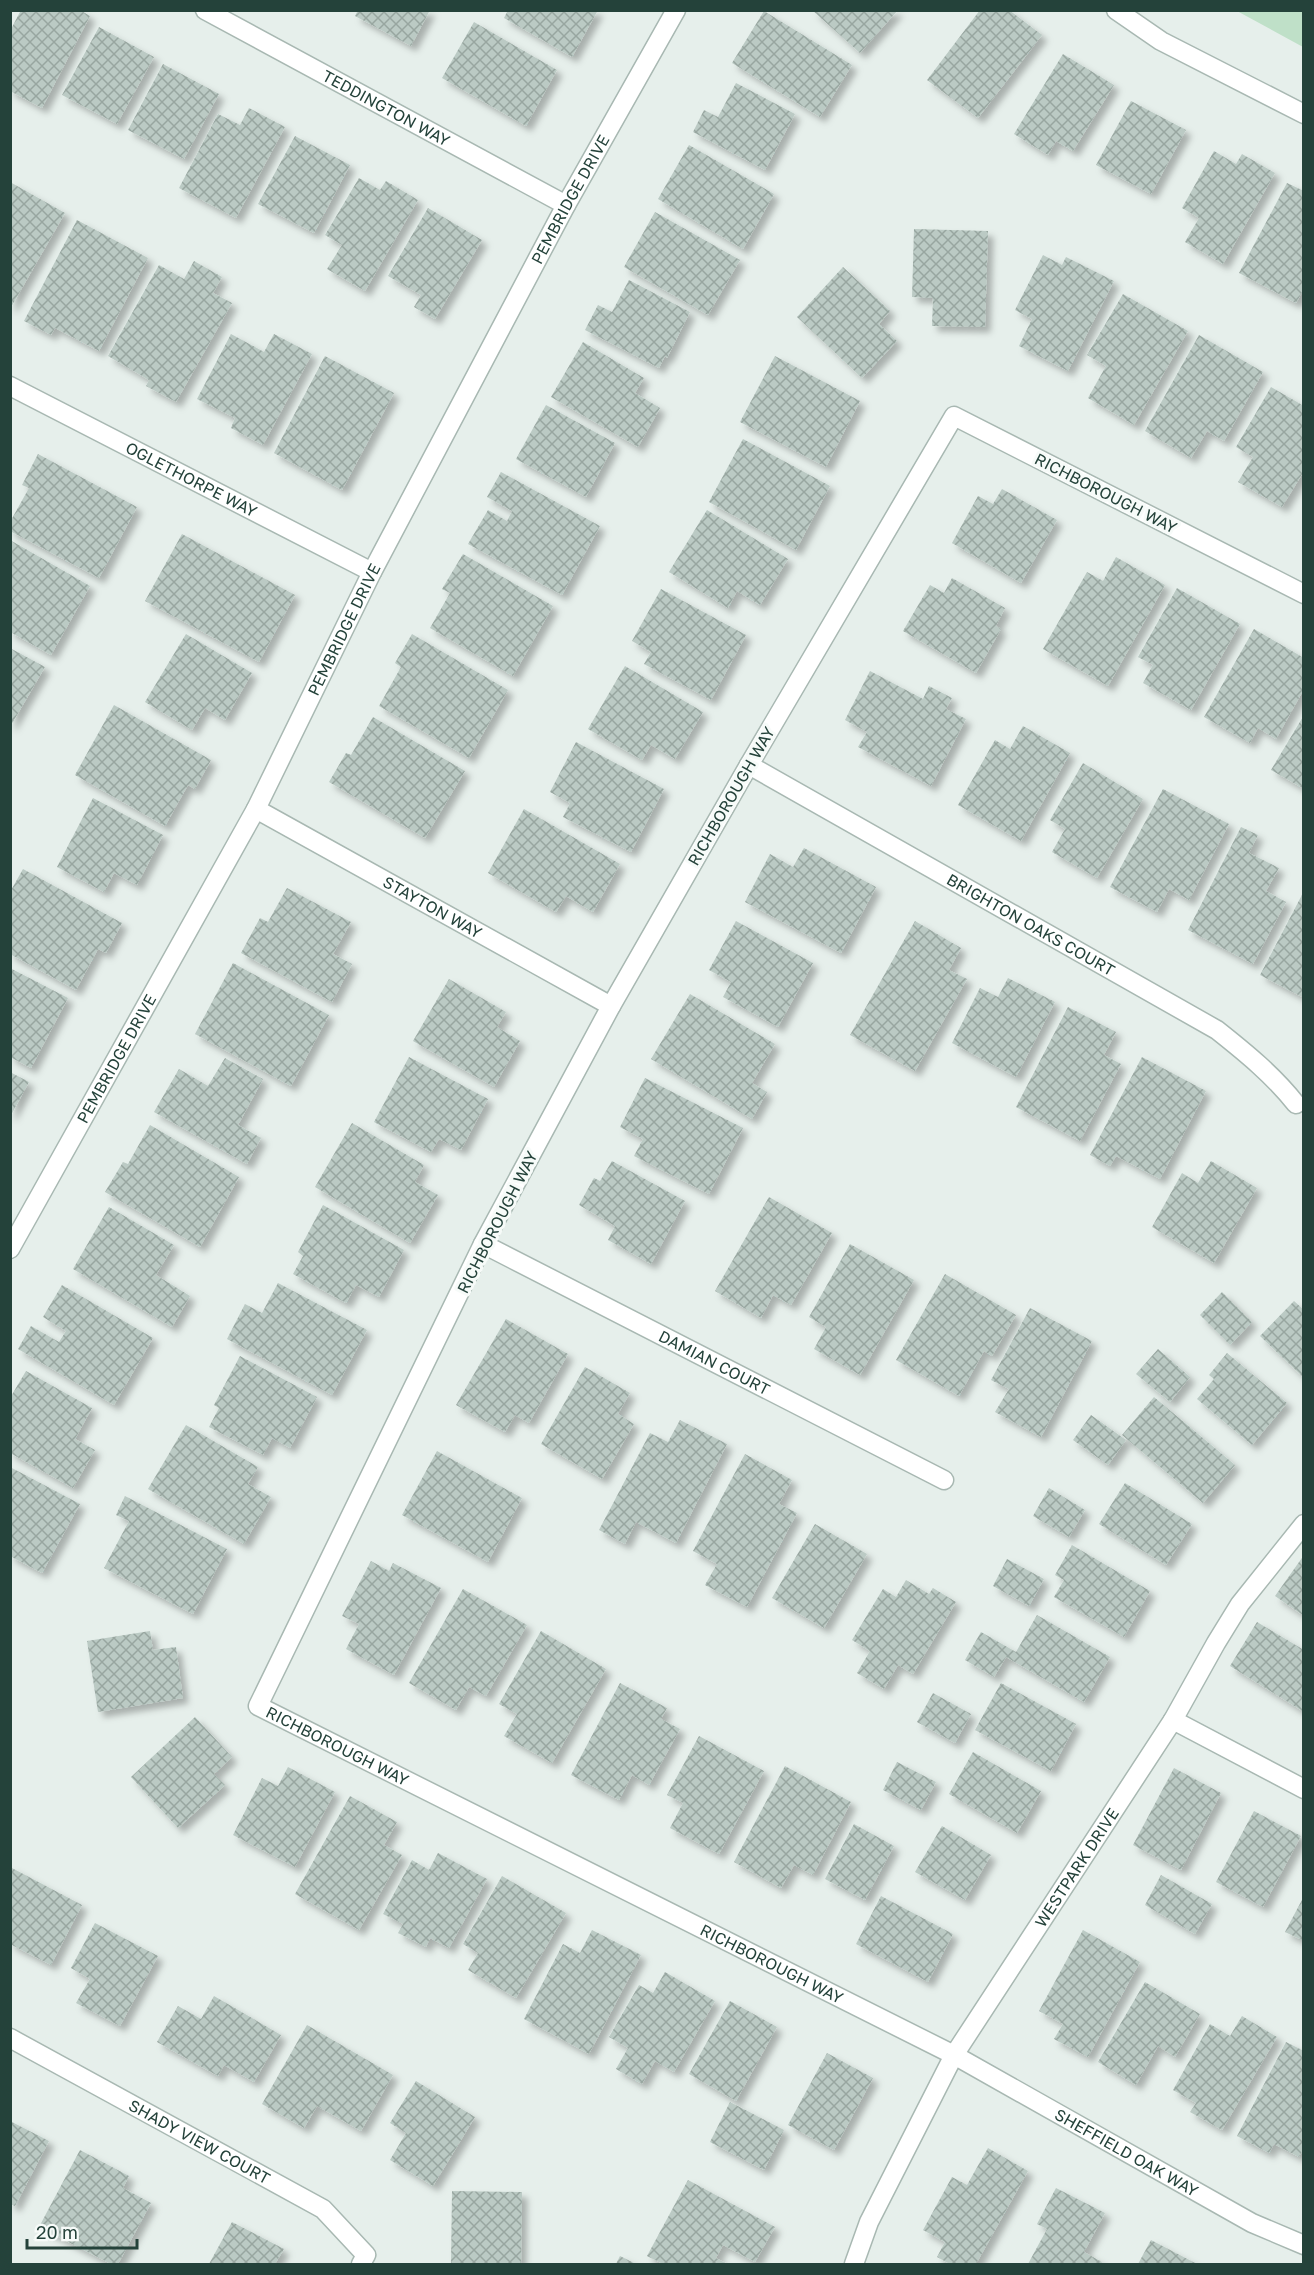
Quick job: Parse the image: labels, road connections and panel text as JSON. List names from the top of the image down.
{
  "streets": {
    "street": [
      "TEDDINGTON WAY",
      "PEMBRIDGE DRIVE",
      "OGLETHORPE WAY",
      "RICHBOROUGH WAY",
      "STAYTON WAY",
      "BRIGHTON OAKS COURT",
      "DAMIAN COURT",
      "WESTPARK DRIVE",
      "SHADY VIEW COURT",
      "SHEFFIELD OAK WAY"
    ]
  },
  "crossings": [
    ["TEDDINGTON WAY", "PEMBRIDGE DRIVE"],
    ["PEMBRIDGE DRIVE", "OGLETHORPE WAY"],
    ["PEMBRIDGE DRIVE", "STAYTON WAY"],
    ["RICHBOROUGH WAY", "STAYTON WAY"],
    ["RICHBOROUGH WAY", "BRIGHTON OAKS COURT"],
    ["RICHBOROUGH WAY", "DAMIAN COURT"],
    ["RICHBOROUGH WAY", "WESTPARK DRIVE"],
    ["RICHBOROUGH WAY", "SHEFFIELD OAK WAY"],
    ["WESTPARK DRIVE", "SHEFFIELD OAK WAY"]
  ],
  "scale_bar": "20 m"
}
